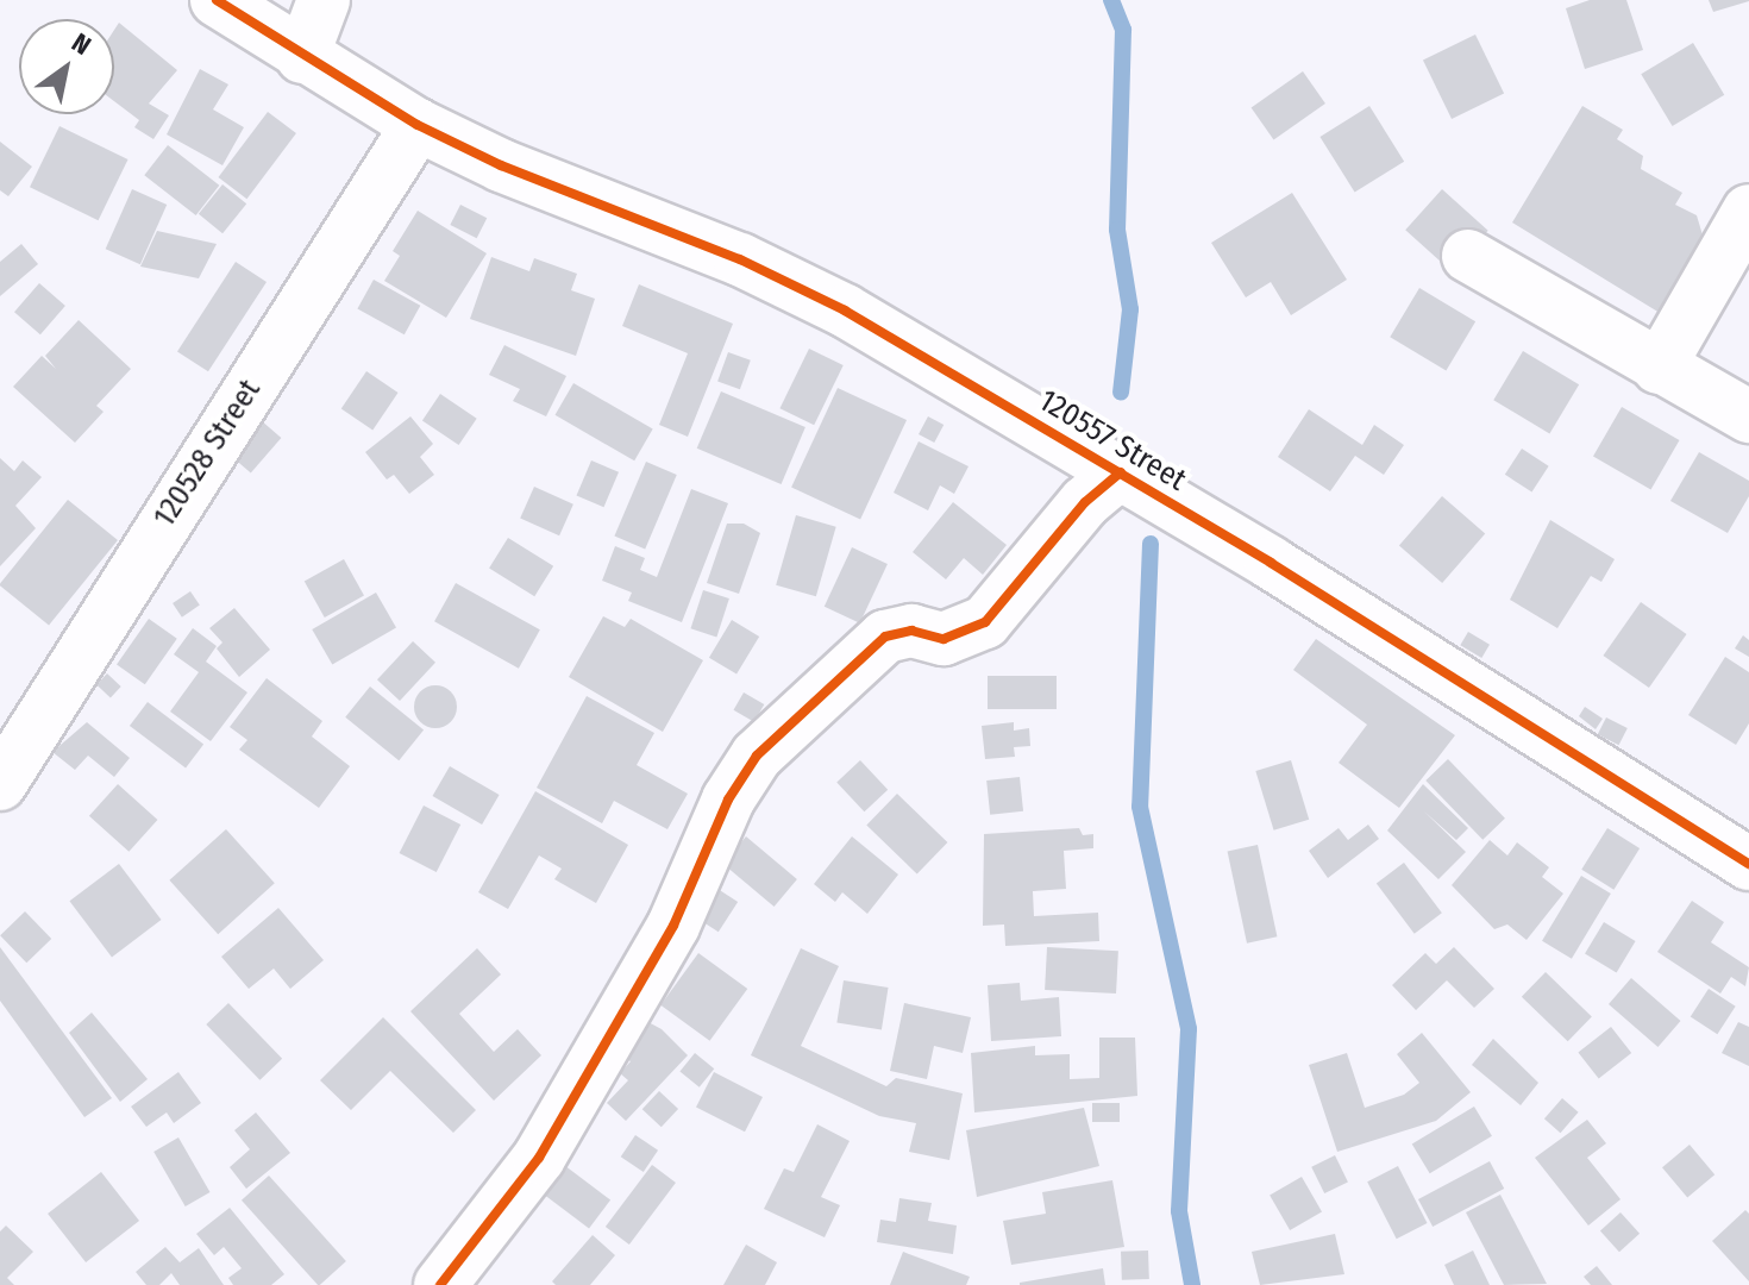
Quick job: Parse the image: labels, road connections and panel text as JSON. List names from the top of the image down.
{
  "streets": {
    "street": ["120557 Street", "120528 Street"]
  },
  "crossings": [
    ["120557 Street", "120528 Street"]
  ],
  "north": "top right"
}
